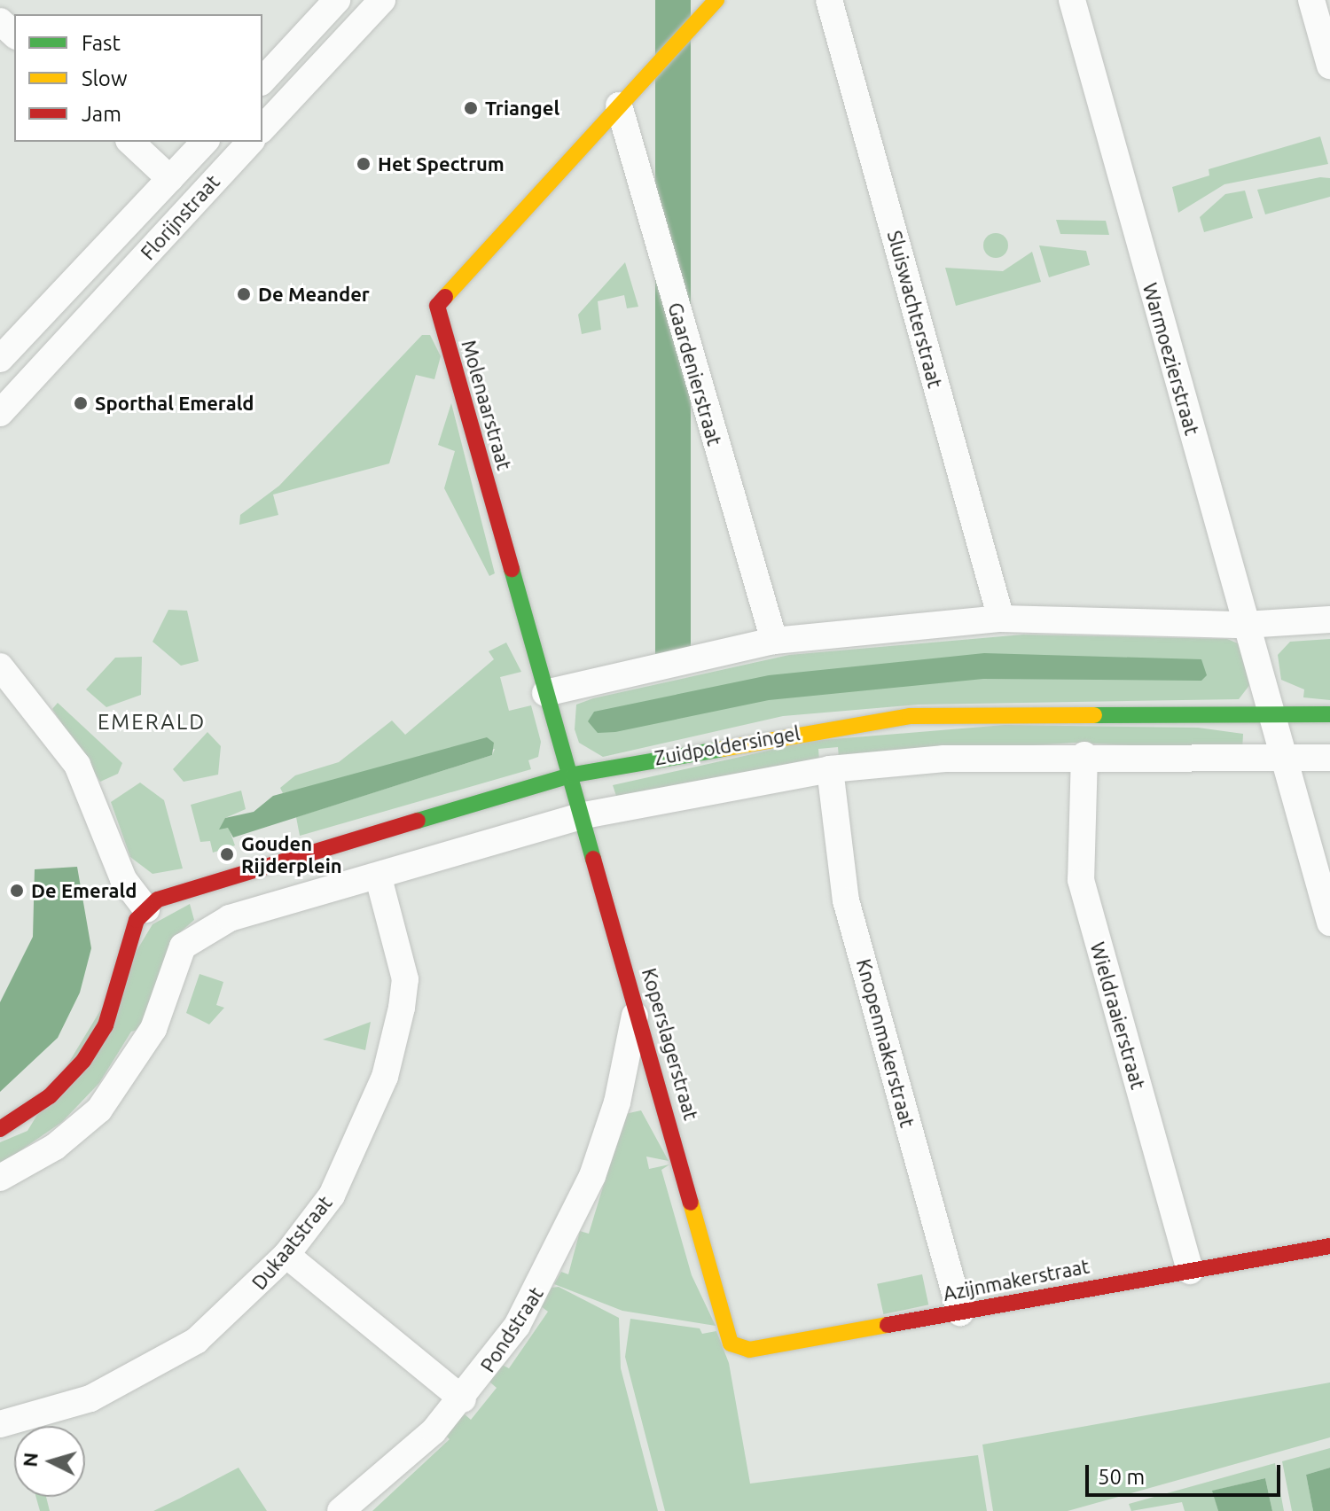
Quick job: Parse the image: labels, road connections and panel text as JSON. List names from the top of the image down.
{
  "streets": {
    "street": [
      "Florijnstraat",
      "Sluiswachterstraat",
      "Warmoezierstraat",
      "Gaardenierstraat",
      "Molenaarstraat",
      "Zuidpoldersingel",
      "Wieldraaierstraat",
      "Knopenmakerstraat",
      "Koperslagerstraat",
      "Dukaatstraat",
      "Azijnmakerstraat",
      "Pondstraat"
    ]
  },
  "crossings": [
    ["Warmoezierstraat", "Zuidpoldersingel"],
    ["Gaardenierstraat", "Molenaarstraat"],
    ["Molenaarstraat", "Zuidpoldersingel"],
    ["Molenaarstraat", "Koperslagerstraat"],
    ["Zuidpoldersingel", "Koperslagerstraat"],
    ["Wieldraaierstraat", "Azijnmakerstraat"],
    ["Knopenmakerstraat", "Azijnmakerstraat"],
    ["Koperslagerstraat", "Azijnmakerstraat"],
    ["Koperslagerstraat", "Pondstraat"]
  ],
  "districts": ["EMERALD"],
  "places": [
    "Triangel",
    "Het Spectrum",
    "De Meander",
    "Sporthal Emerald",
    "Gouden Rijderplein",
    "De Emerald"
  ],
  "legend": ["Fast", "Slow", "Jam"],
  "scale_bar": "50 m",
  "north": "left"
}
